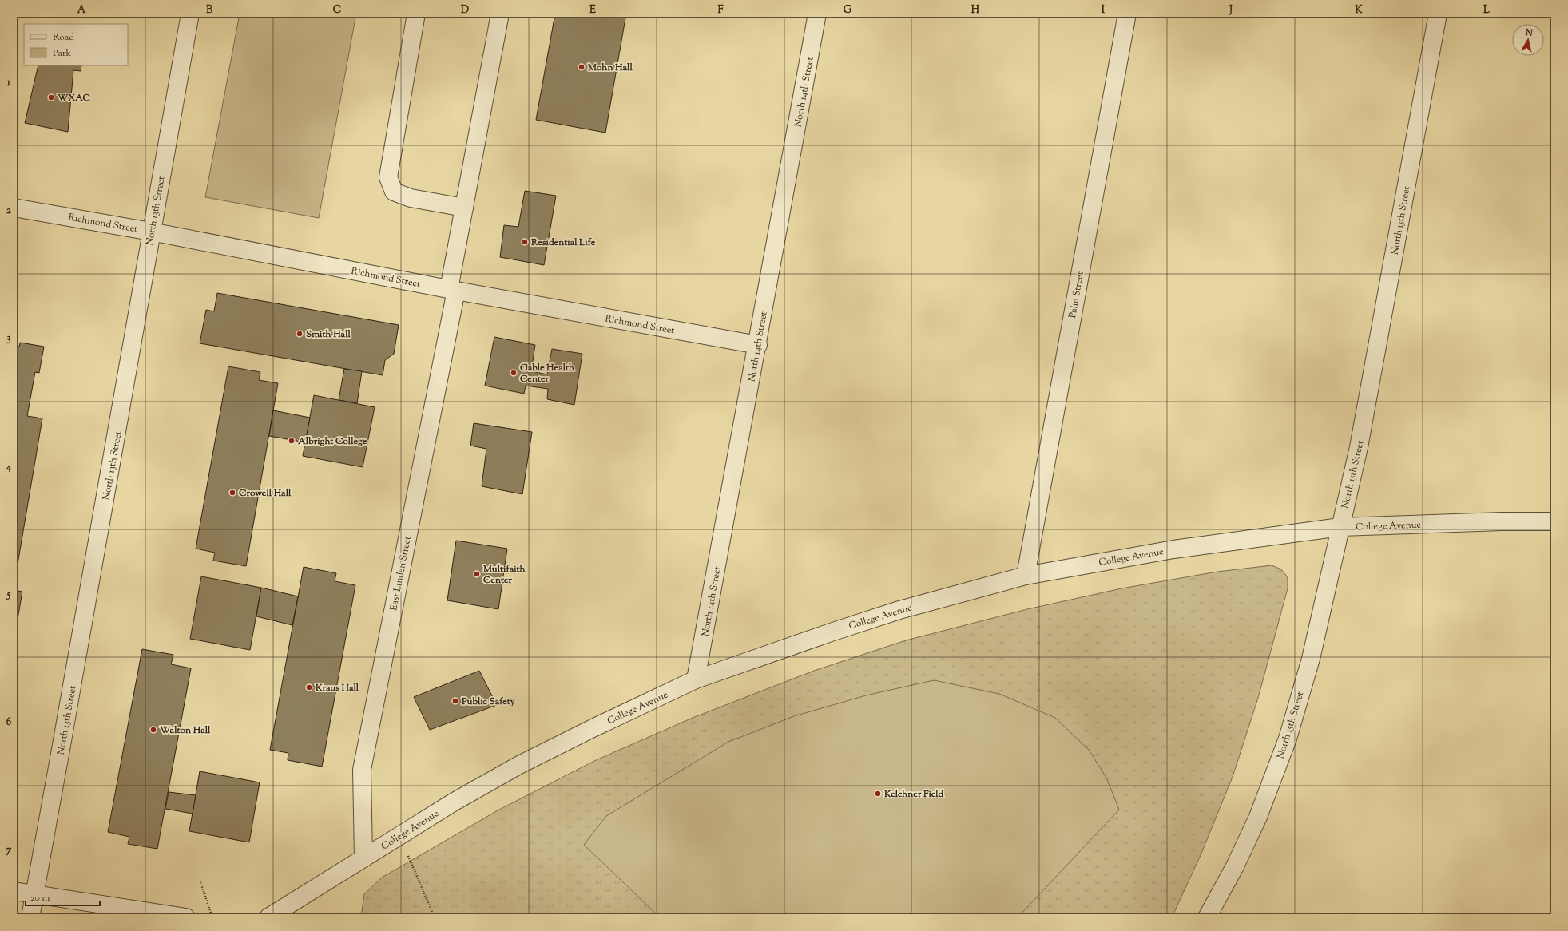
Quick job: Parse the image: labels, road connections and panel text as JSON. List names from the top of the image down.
{
  "streets": {
    "street": [
      "North 14th Street",
      "North 13th Street",
      "North 15th Street",
      "Richmond Street",
      "Palm Street",
      "College Avenue",
      "East Linden Street"
    ]
  },
  "crossings": [
    ["North 14th Street", "Richmond Street"],
    ["North 14th Street", "College Avenue"],
    ["North 13th Street", "Richmond Street"],
    ["North 15th Street", "College Avenue"],
    ["Richmond Street", "East Linden Street"],
    ["Palm Street", "College Avenue"],
    ["College Avenue", "East Linden Street"]
  ],
  "places": [
    "Mohn Hall",
    "WXAC",
    "Residential Life",
    "Smith Hall",
    "Gable Health Center",
    "Albright College",
    "Crowell Hall",
    "Multifaith Center",
    "Kraus Hall",
    "Public Safety",
    "Walton Hall",
    "Kelchner Field"
  ],
  "legend": ["Road", "Park"],
  "scale_bar": "20 m",
  "north": "top",
  "grid": {
    "columns": [
      "A",
      "B",
      "C",
      "D",
      "E",
      "F",
      "G",
      "H",
      "I",
      "J",
      "K",
      "L"
    ],
    "rows": [
      "1",
      "2",
      "3",
      "4",
      "5",
      "6",
      "7"
    ]
  }
}
